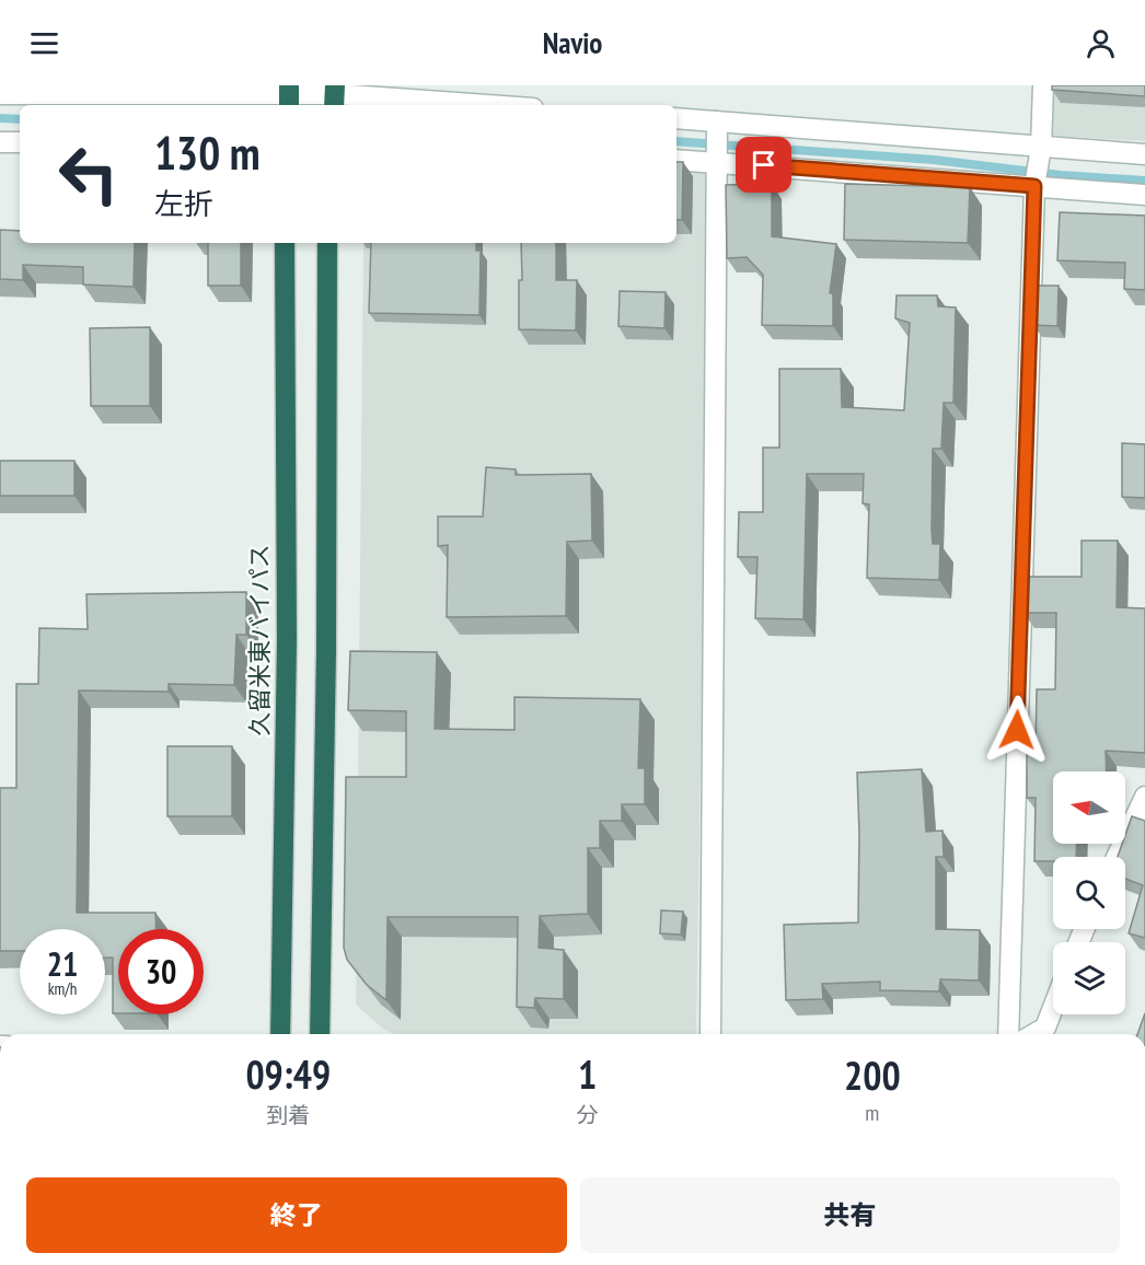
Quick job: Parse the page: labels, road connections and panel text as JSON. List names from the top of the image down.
{
  "streets": {
    "highway": ["久留米東バイパス"]
  },
  "north": "left",
  "page": {
    "header": "Navio",
    "turn": ["130 m", "左折"],
    "speed": "21 km/h",
    "limit": "30",
    "eta": [
      "09:49",
      "到着",
      "1",
      "分",
      "200",
      "m"
    ],
    "buttons": ["終了", "共有"]
  }
}
